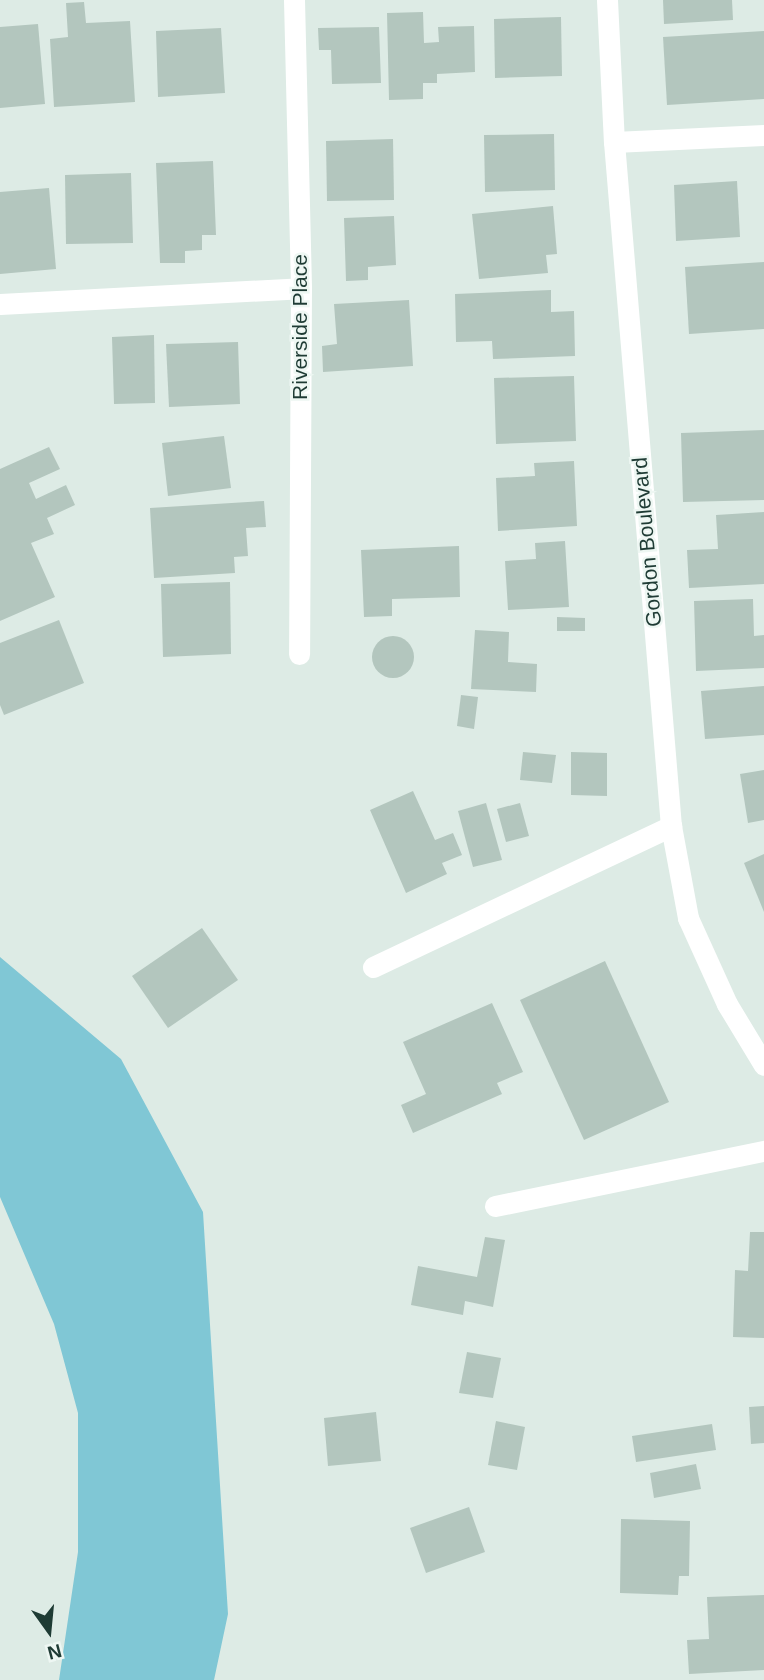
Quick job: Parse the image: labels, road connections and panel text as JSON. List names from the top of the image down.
{
  "streets": {
    "street": ["Riverside Place", "Gordon Boulevard"]
  },
  "north": "bottom"
}
